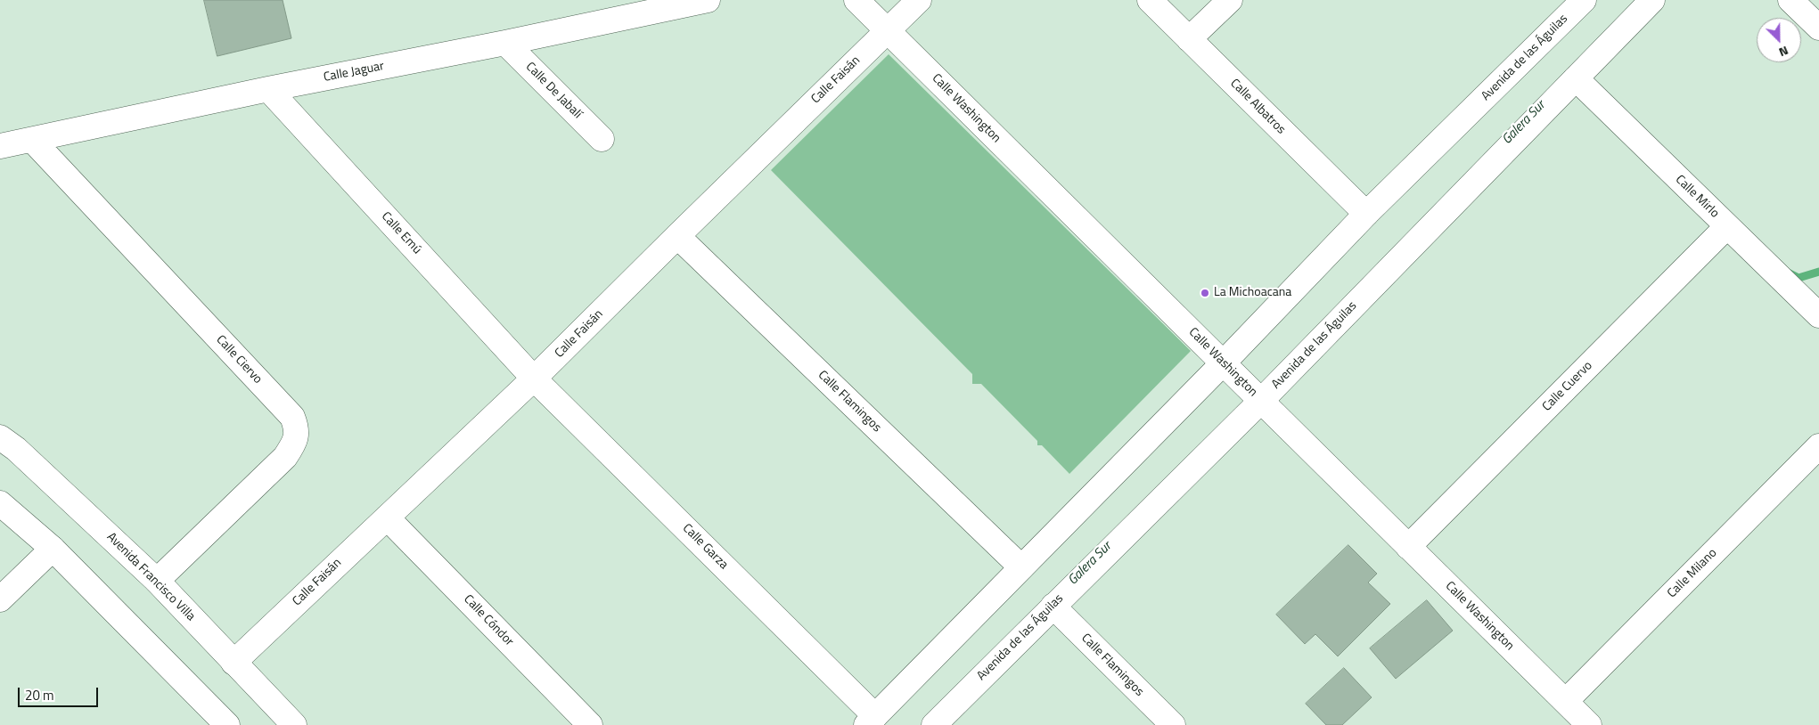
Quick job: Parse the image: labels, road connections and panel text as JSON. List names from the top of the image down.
{
  "streets": {
    "street": [
      "Avenida de las Águilas",
      "Calle Jaguar",
      "Calle Faisán",
      "Calle De Jabalí",
      "Calle Albatros",
      "Calle Washington",
      "Calle Mirlo",
      "Calle Emú",
      "Calle Ciervo",
      "Calle Cuervo",
      "Calle Flamingos",
      "Calle Garza",
      "Calle Milano",
      "Avenida Francisco Villa",
      "Calle Cóndor"
    ]
  },
  "crossings": [
    ["Avenida de las Águilas", "Calle Albatros"],
    ["Avenida de las Águilas", "Calle Washington"],
    ["Avenida de las Águilas", "Calle Mirlo"],
    ["Avenida de las Águilas", "Calle Flamingos"],
    ["Avenida de las Águilas", "Calle Garza"],
    ["Calle Jaguar", "Calle De Jabalí"],
    ["Calle Jaguar", "Calle Emú"],
    ["Calle Jaguar", "Calle Ciervo"],
    ["Calle Faisán", "Calle Washington"],
    ["Calle Faisán", "Calle Emú"],
    ["Calle Faisán", "Calle Flamingos"],
    ["Calle Faisán", "Calle Garza"],
    ["Calle Faisán", "Avenida Francisco Villa"],
    ["Calle Faisán", "Calle Cóndor"],
    ["Calle Washington", "Calle Cuervo"],
    ["Calle Washington", "Calle Milano"],
    ["Calle Mirlo", "Calle Cuervo"],
    ["Calle Emú", "Calle Garza"],
    ["Calle Ciervo", "Avenida Francisco Villa"]
  ],
  "water": ["Galera Sur"],
  "places": ["La Michoacana"],
  "scale_bar": "20 m",
  "north": "bottom right"
}
